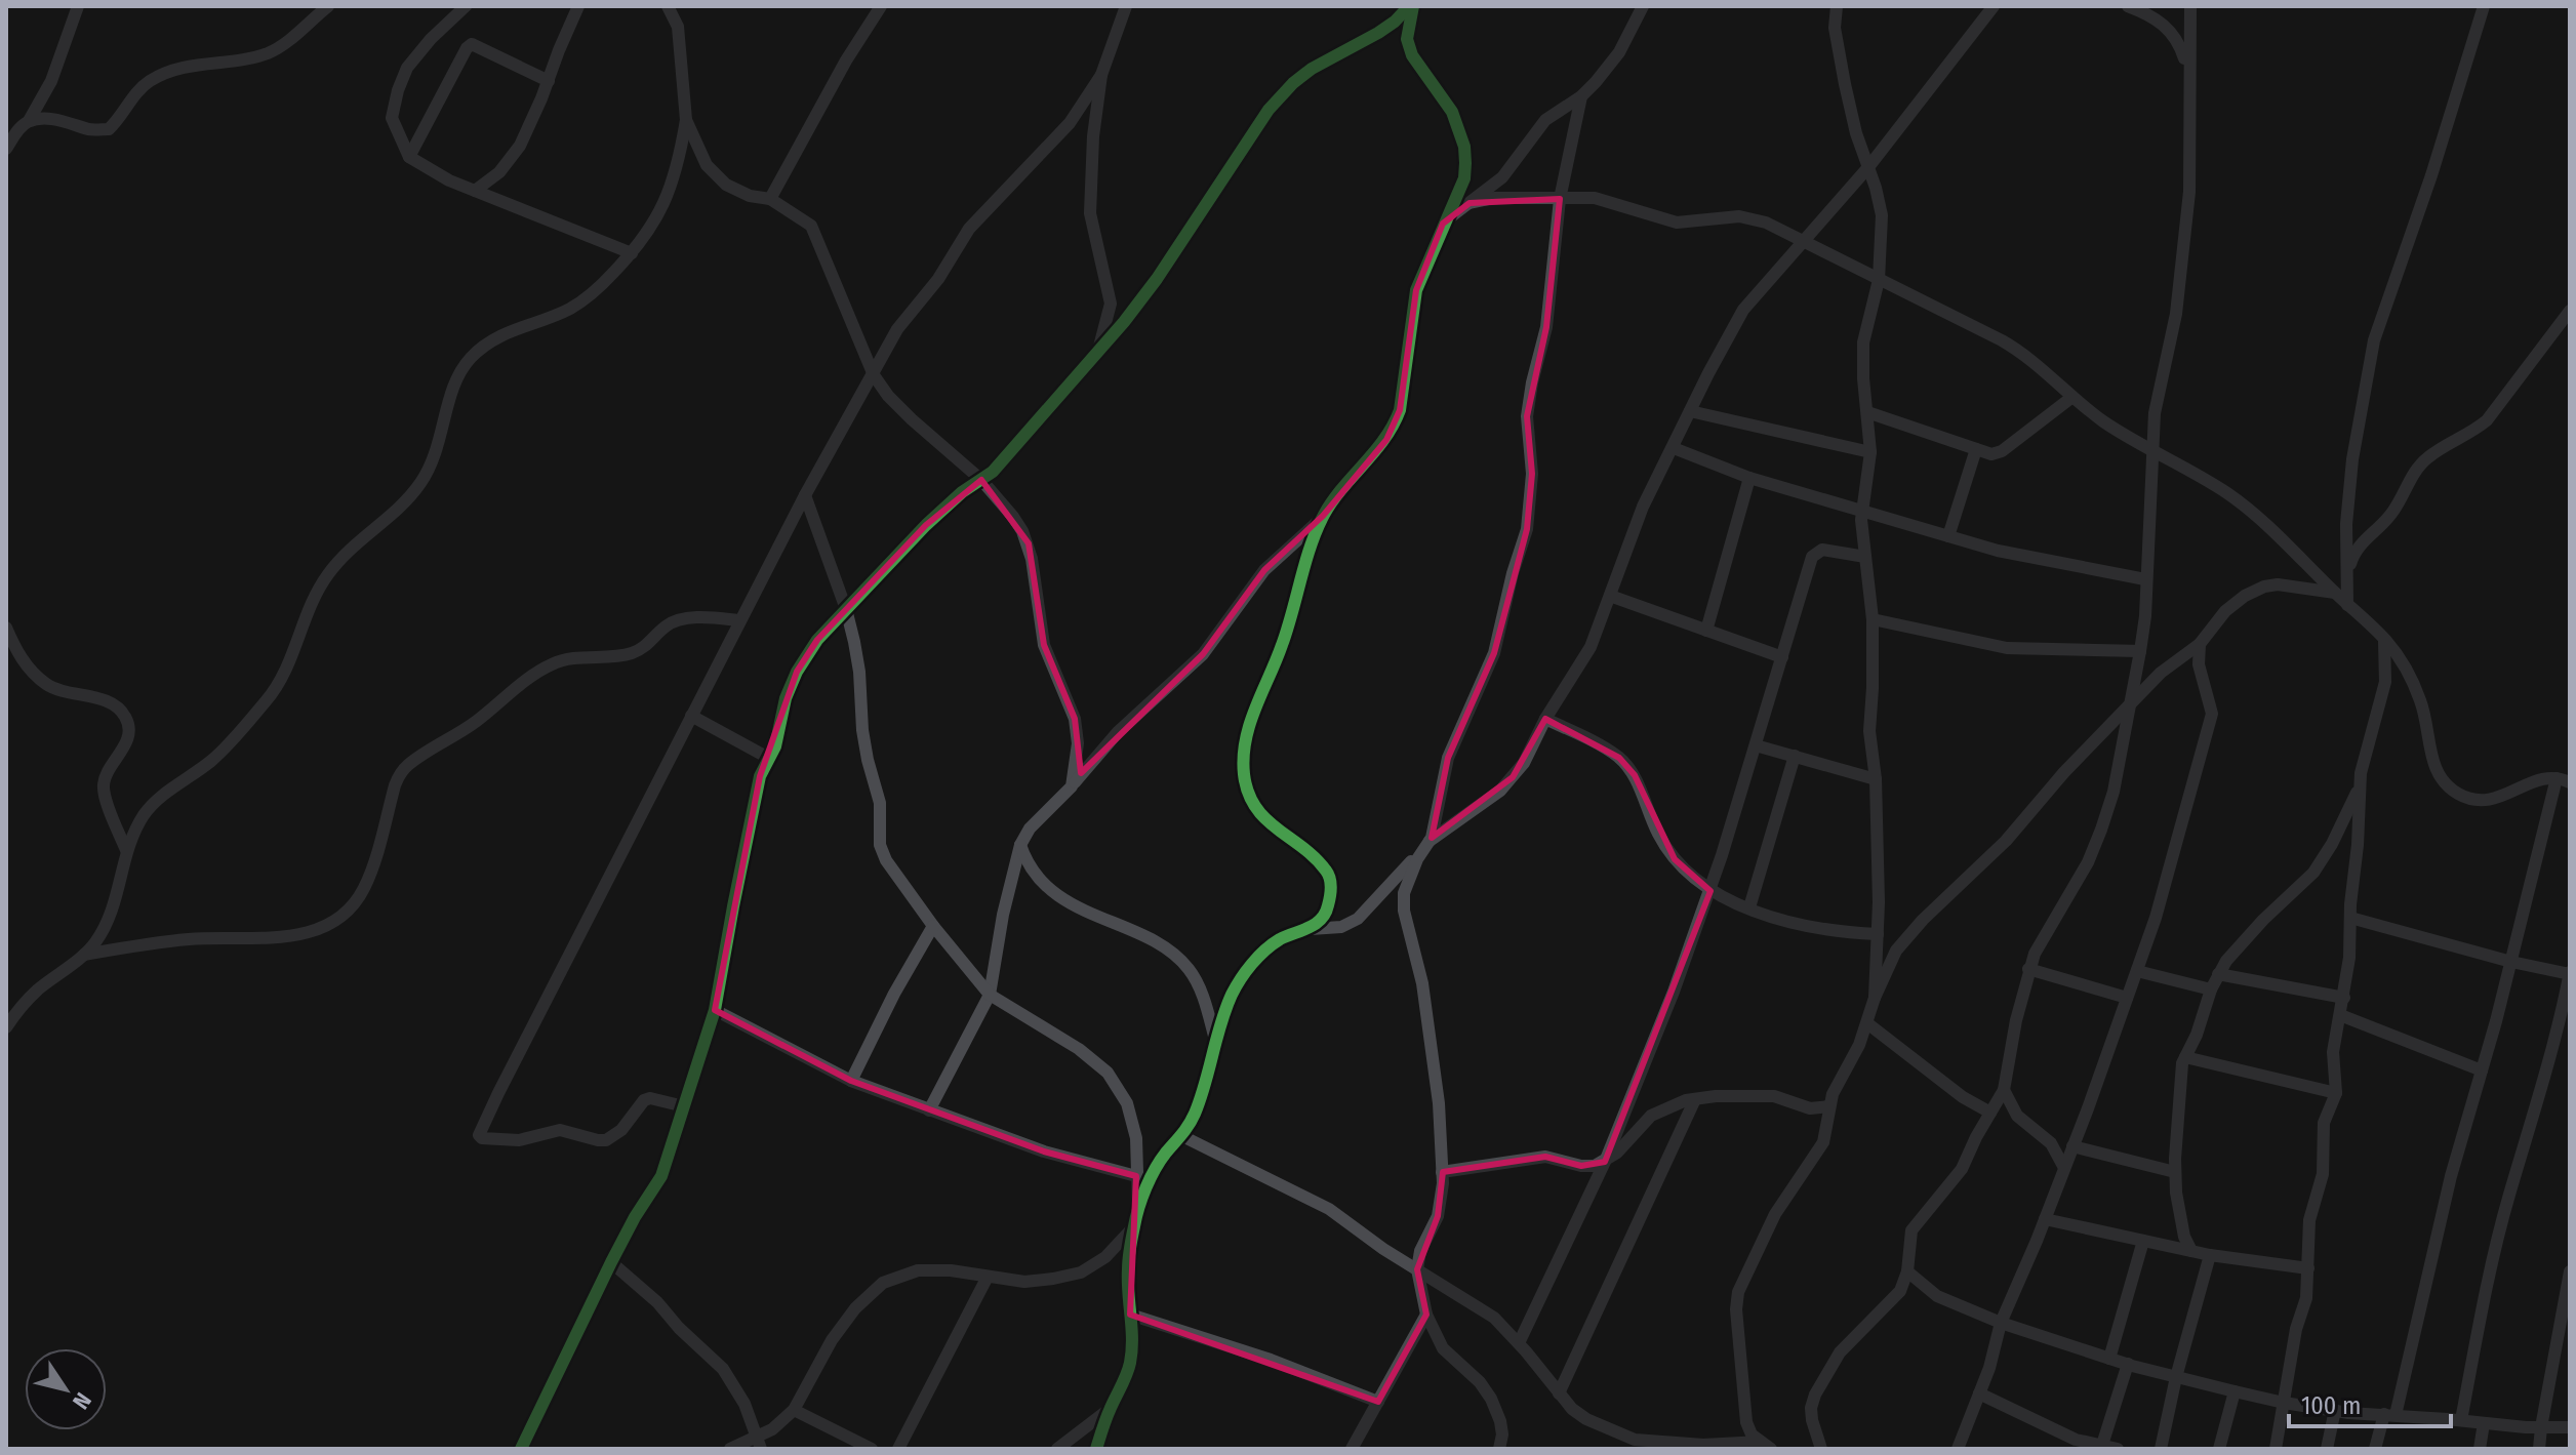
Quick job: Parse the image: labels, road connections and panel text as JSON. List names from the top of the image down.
{
  "scale_bar": "100 m",
  "north": "bottom right"
}
